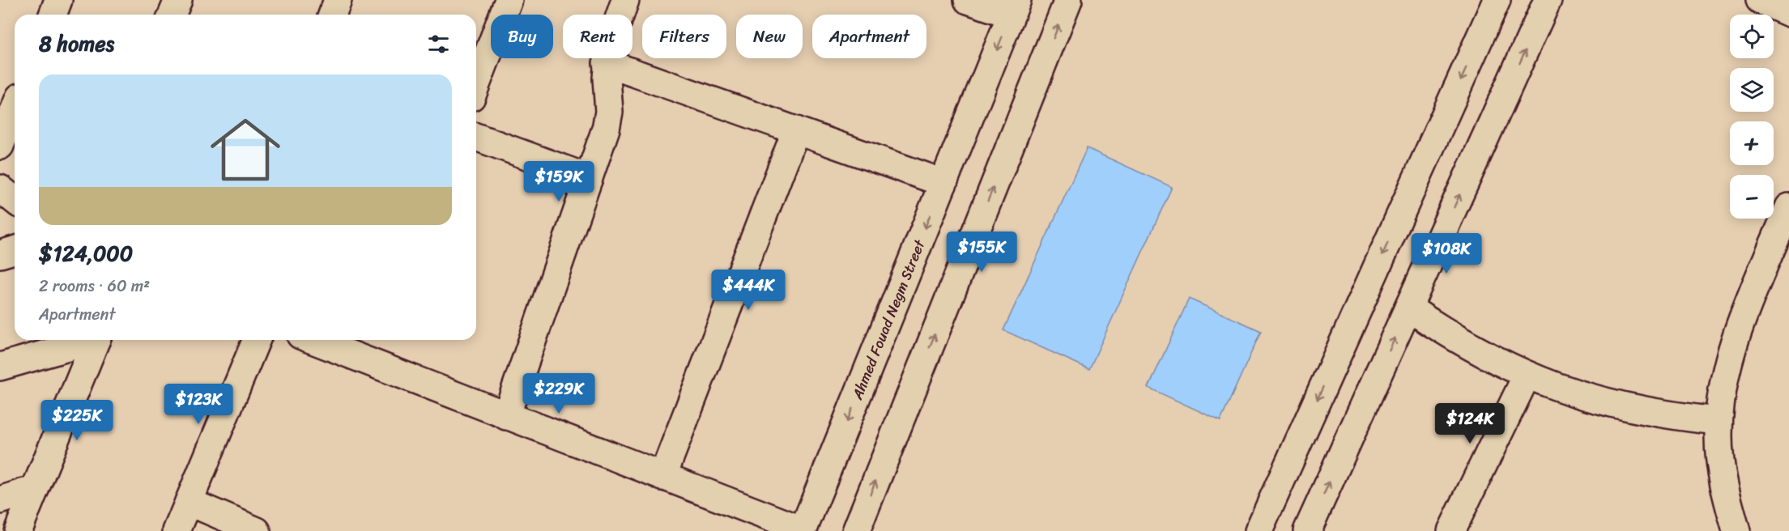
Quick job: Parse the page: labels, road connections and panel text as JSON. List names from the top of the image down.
{
  "streets": {
    "street": ["Ahmed Fouad Negm Street"]
  },
  "page": {
    "map_buttons": ["+", "−"],
    "chip": [
      "Buy",
      "Rent",
      "Filters",
      "New",
      "Apartment"
    ],
    "heading": "8 homes",
    "list": [
      {
        "name": "$124,000",
        "note": "2 rooms · 60 m² · Apartment"
      }
    ],
    "price": [
      "$159K",
      "$155K",
      "$108K",
      "$444K",
      "$229K",
      "$123K",
      "$225K",
      "$124K"
    ]
  }
}
